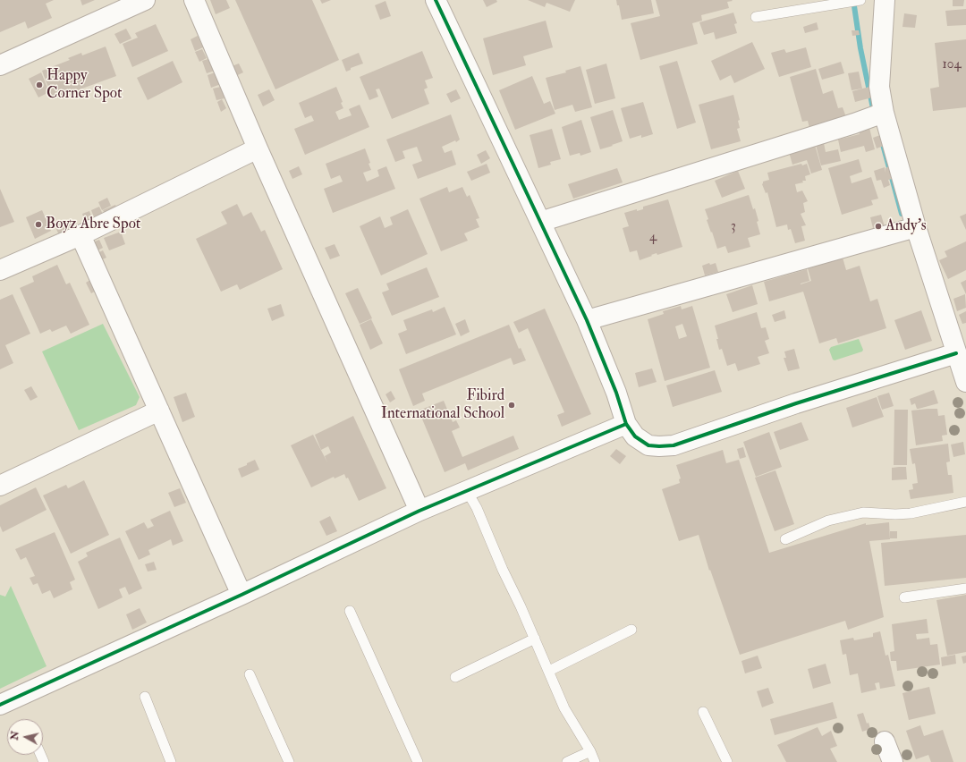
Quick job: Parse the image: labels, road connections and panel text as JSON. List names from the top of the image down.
{
  "places": [
    "Happy Corner Spot",
    "Boyz Abre Spot",
    "Andy's",
    "Fibird International School"
  ],
  "house_numbers": ["104", "3", "4"],
  "north": "left"
}
